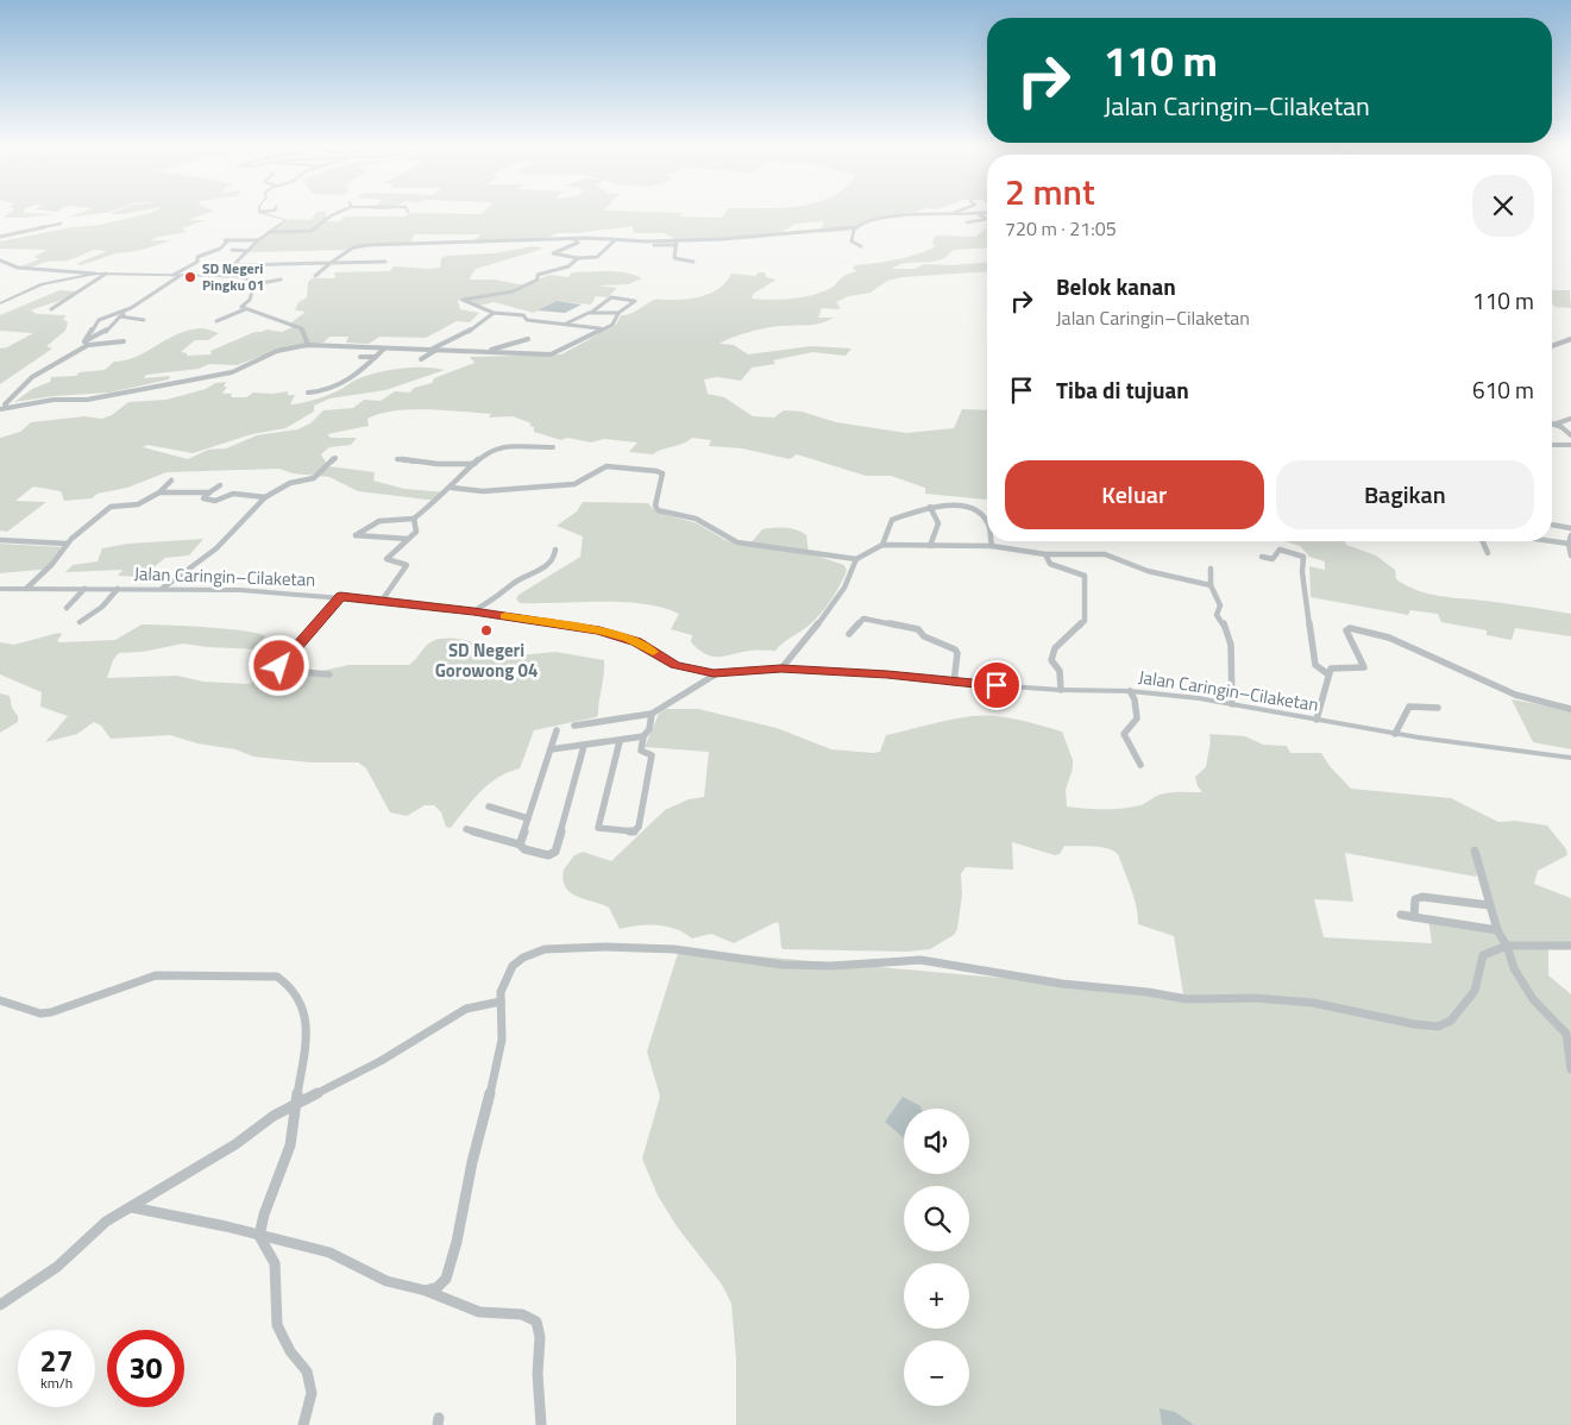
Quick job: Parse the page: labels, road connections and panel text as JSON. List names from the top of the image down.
{
  "streets": {
    "street": ["Jalan Caringin–Cilaketan"]
  },
  "places": ["SD Negeri Pingku 01", "SD Negeri Gorowong 04"],
  "page": {
    "turn": ["110 m", "Jalan Caringin–Cilaketan"],
    "heading": ["2 mnt", "720 m · 21:05"],
    "list": [
      {
        "name": "Belok kanan",
        "note": "Jalan Caringin–Cilaketan",
        "value": "110 m"
      },
      {
        "name": "Tiba di tujuan",
        "value": "610 m"
      }
    ],
    "buttons": ["Keluar", "Bagikan"],
    "map_buttons": ["+", "−"],
    "speed": "27 km/h",
    "limit": "30"
  }
}
